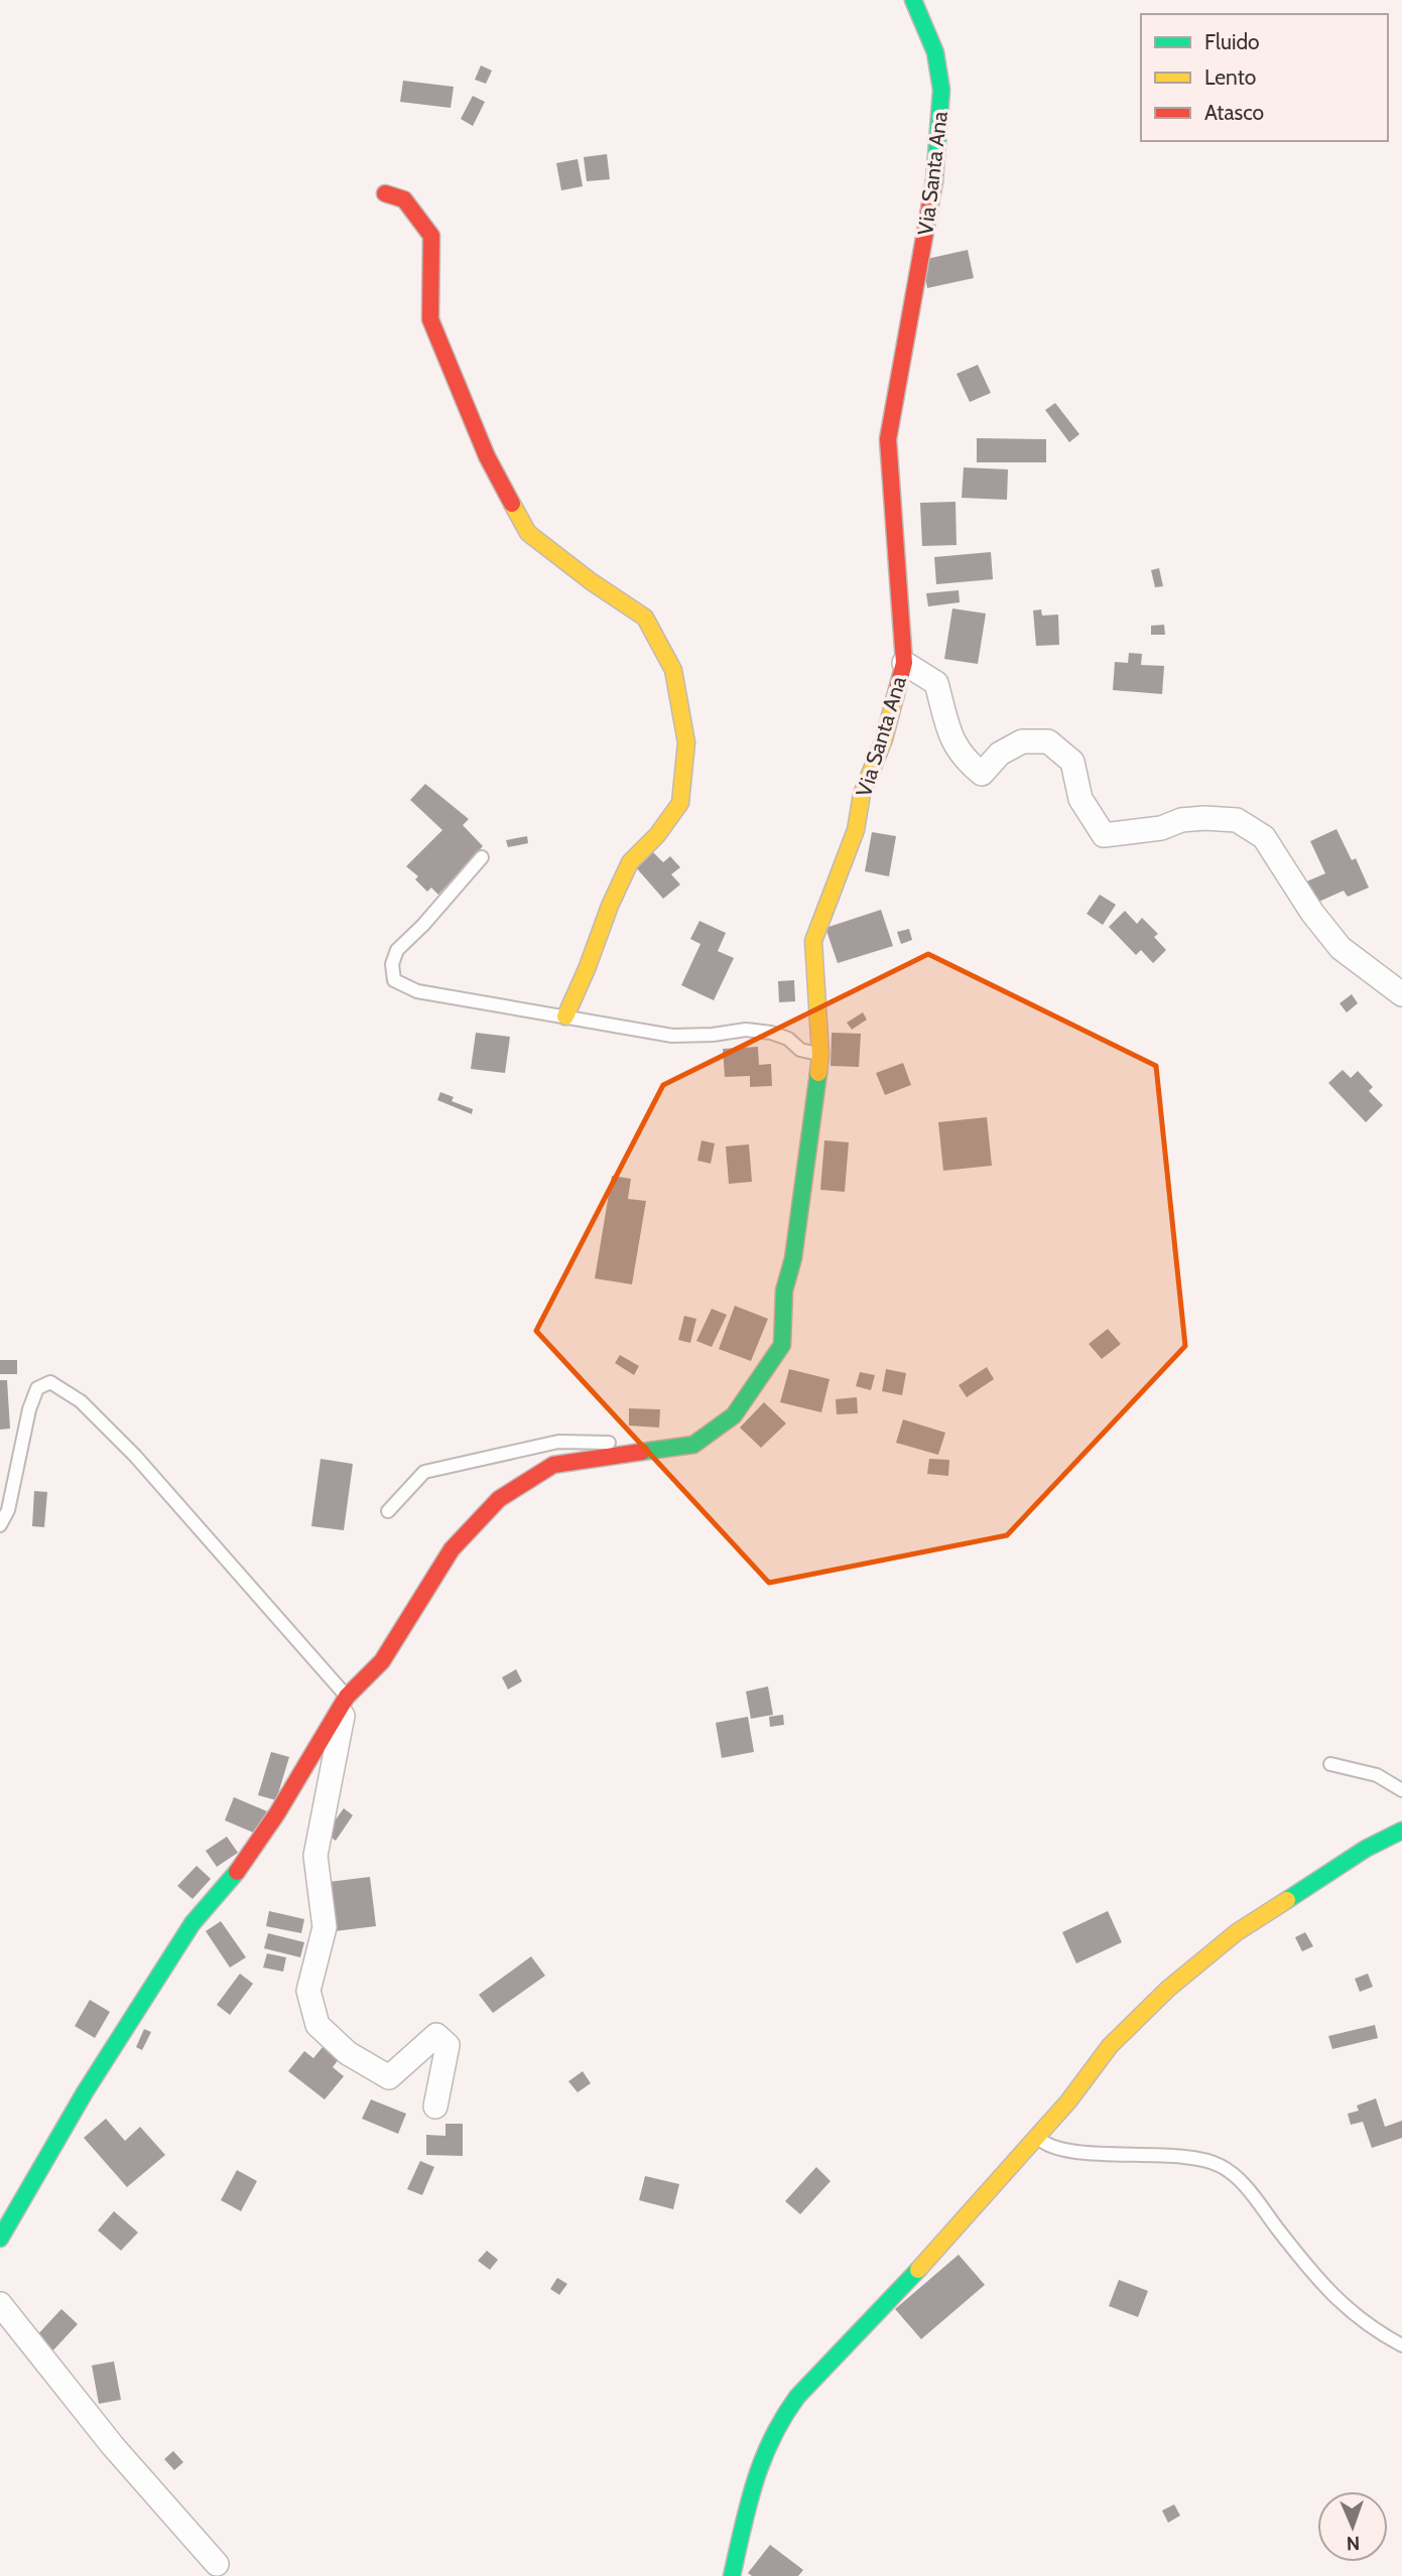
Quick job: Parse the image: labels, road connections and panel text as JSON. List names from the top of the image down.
{
  "streets": {
    "street": ["Via Santa Ana"]
  },
  "legend": ["Fluido", "Lento", "Atasco"],
  "north": "bottom"
}
